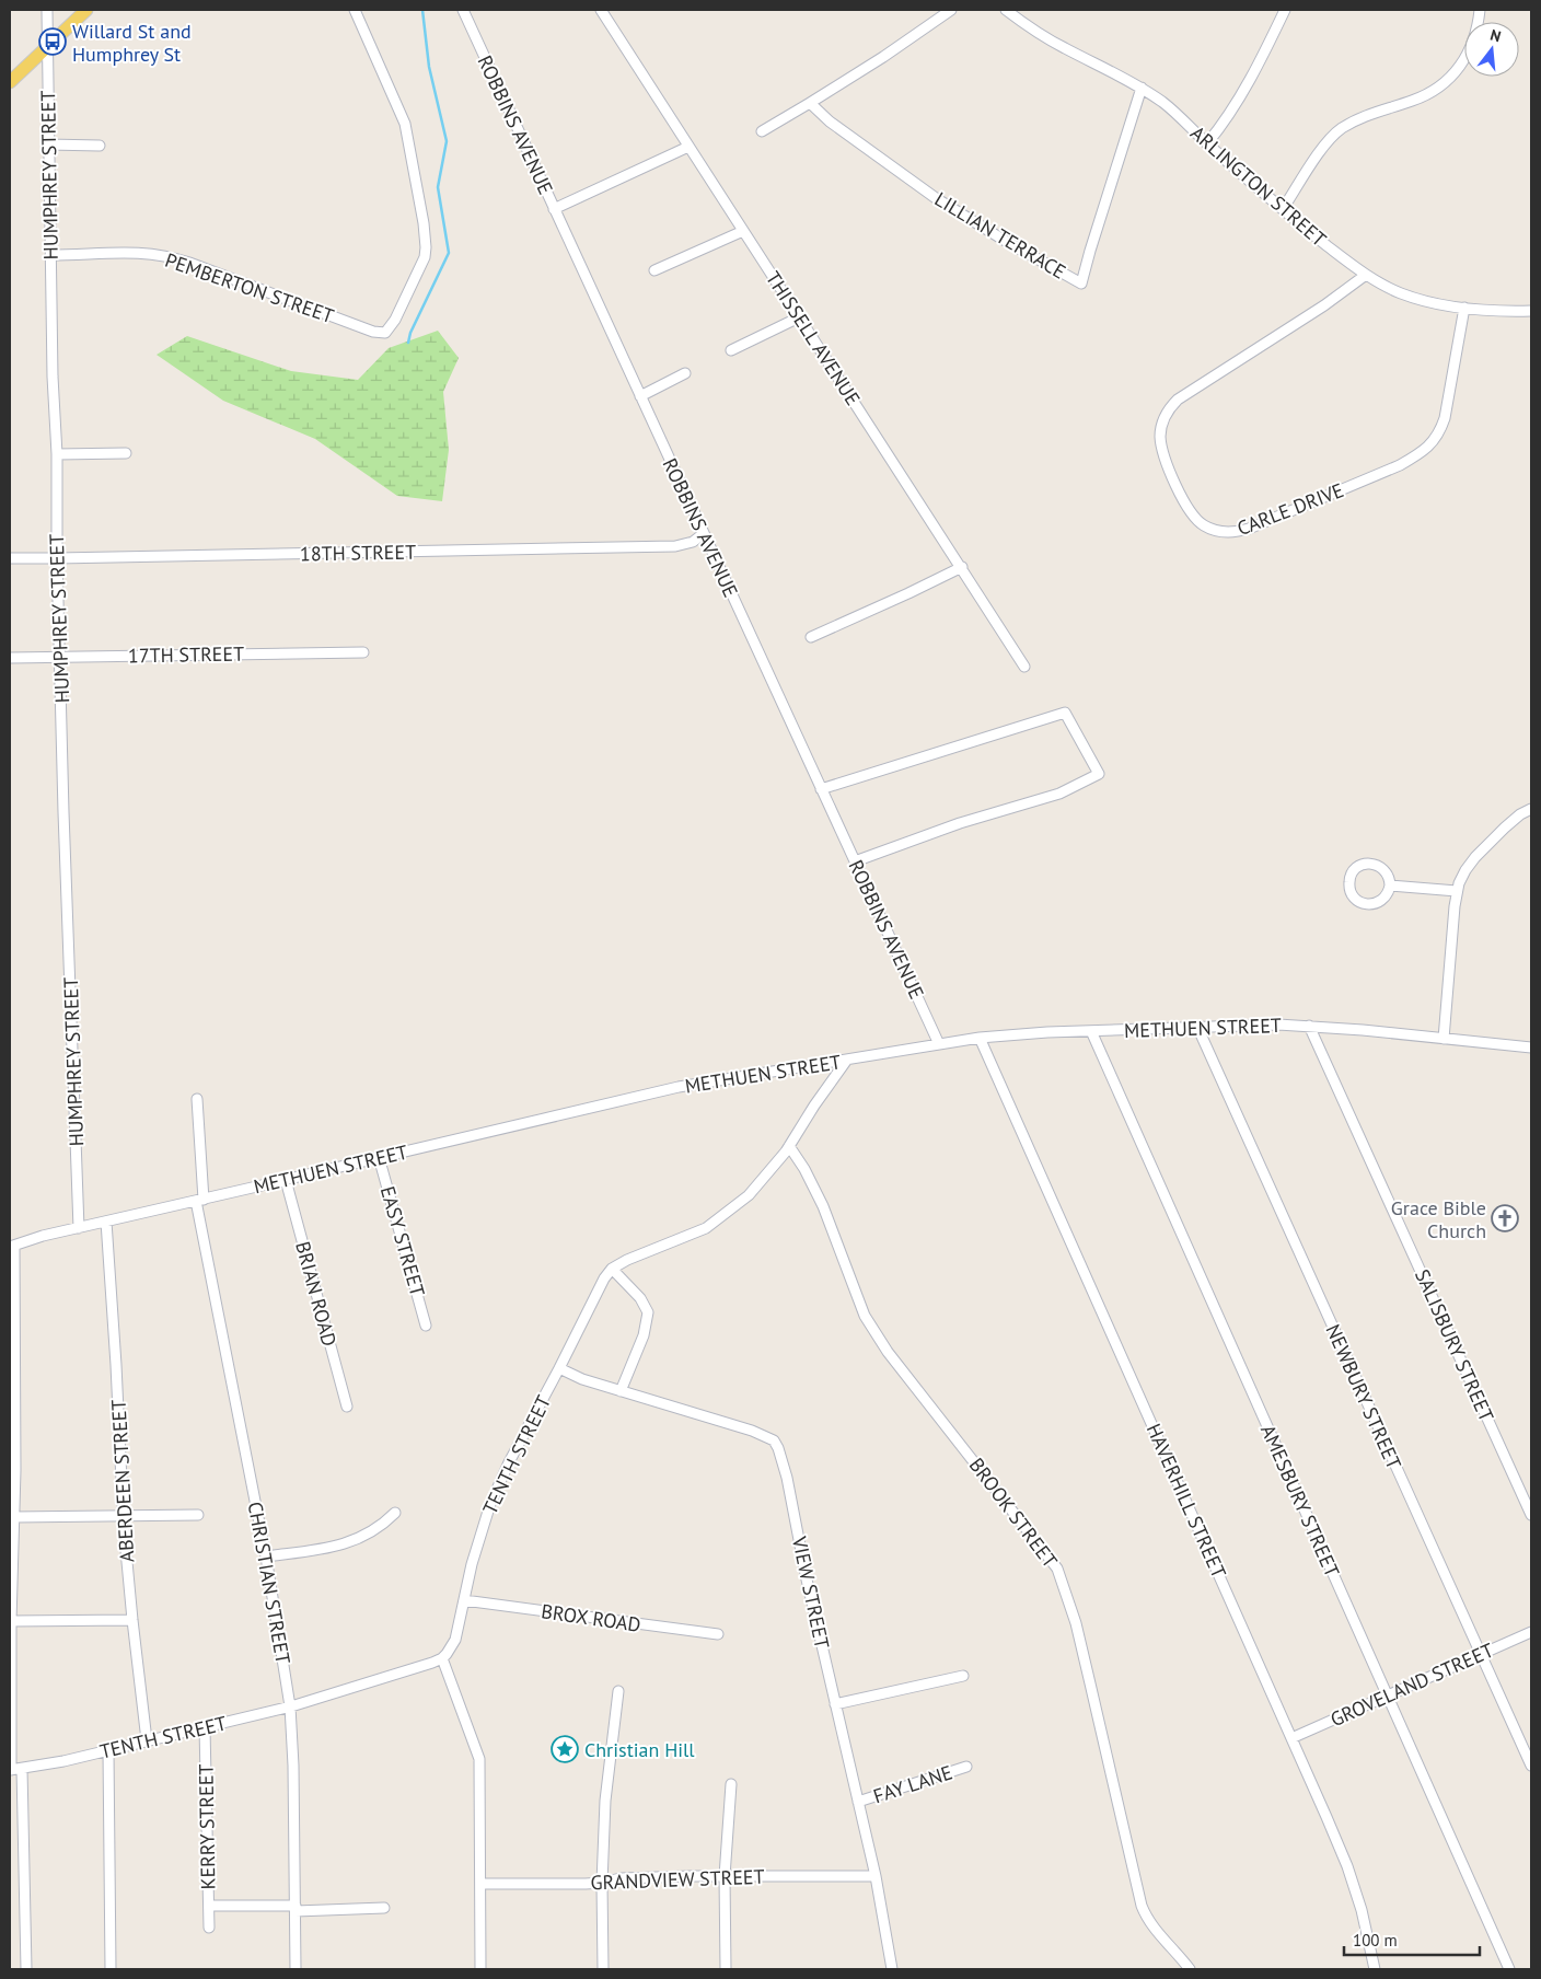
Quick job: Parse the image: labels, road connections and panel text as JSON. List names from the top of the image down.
{
  "streets": {
    "street": [
      "ROBBINS AVENUE",
      "HUMPHREY STREET",
      "ARLINGTON STREET",
      "LILLIAN TERRACE",
      "PEMBERTON STREET",
      "THISSELL AVENUE",
      "CARLE DRIVE",
      "18TH STREET",
      "17TH STREET",
      "METHUEN STREET",
      "EASY STREET",
      "BRIAN ROAD",
      "SALISBURY STREET",
      "NEWBURY STREET",
      "TENTH STREET",
      "ABERDEEN STREET",
      "HAVERHILL STREET",
      "AMESBURY STREET",
      "BROOK STREET",
      "CHRISTIAN STREET",
      "VIEW STREET",
      "BROX ROAD",
      "GROVELAND STREET",
      "FAY LANE",
      "KERRY STREET",
      "GRANDVIEW STREET"
    ]
  },
  "crossings": [
    ["ROBBINS AVENUE", "18TH STREET"],
    ["ROBBINS AVENUE", "METHUEN STREET"],
    ["HUMPHREY STREET", "PEMBERTON STREET"],
    ["HUMPHREY STREET", "18TH STREET"],
    ["HUMPHREY STREET", "17TH STREET"],
    ["HUMPHREY STREET", "METHUEN STREET"],
    ["ARLINGTON STREET", "LILLIAN TERRACE"],
    ["ARLINGTON STREET", "CARLE DRIVE"],
    ["METHUEN STREET", "EASY STREET"],
    ["METHUEN STREET", "BRIAN ROAD"],
    ["METHUEN STREET", "SALISBURY STREET"],
    ["METHUEN STREET", "NEWBURY STREET"],
    ["METHUEN STREET", "TENTH STREET"],
    ["METHUEN STREET", "ABERDEEN STREET"],
    ["METHUEN STREET", "HAVERHILL STREET"],
    ["METHUEN STREET", "AMESBURY STREET"],
    ["METHUEN STREET", "CHRISTIAN STREET"],
    ["NEWBURY STREET", "GROVELAND STREET"],
    ["TENTH STREET", "ABERDEEN STREET"],
    ["TENTH STREET", "BROOK STREET"],
    ["TENTH STREET", "CHRISTIAN STREET"],
    ["TENTH STREET", "VIEW STREET"],
    ["TENTH STREET", "BROX ROAD"],
    ["TENTH STREET", "KERRY STREET"],
    ["HAVERHILL STREET", "GROVELAND STREET"],
    ["AMESBURY STREET", "GROVELAND STREET"],
    ["VIEW STREET", "FAY LANE"],
    ["VIEW STREET", "GRANDVIEW STREET"]
  ],
  "places": {
    "bus stop": ["Willard St and Humphrey St"],
    "church": ["Grace Bible Church"],
    "place": ["Christian Hill"]
  },
  "scale_bar": "100 m",
  "north": "top"
}
